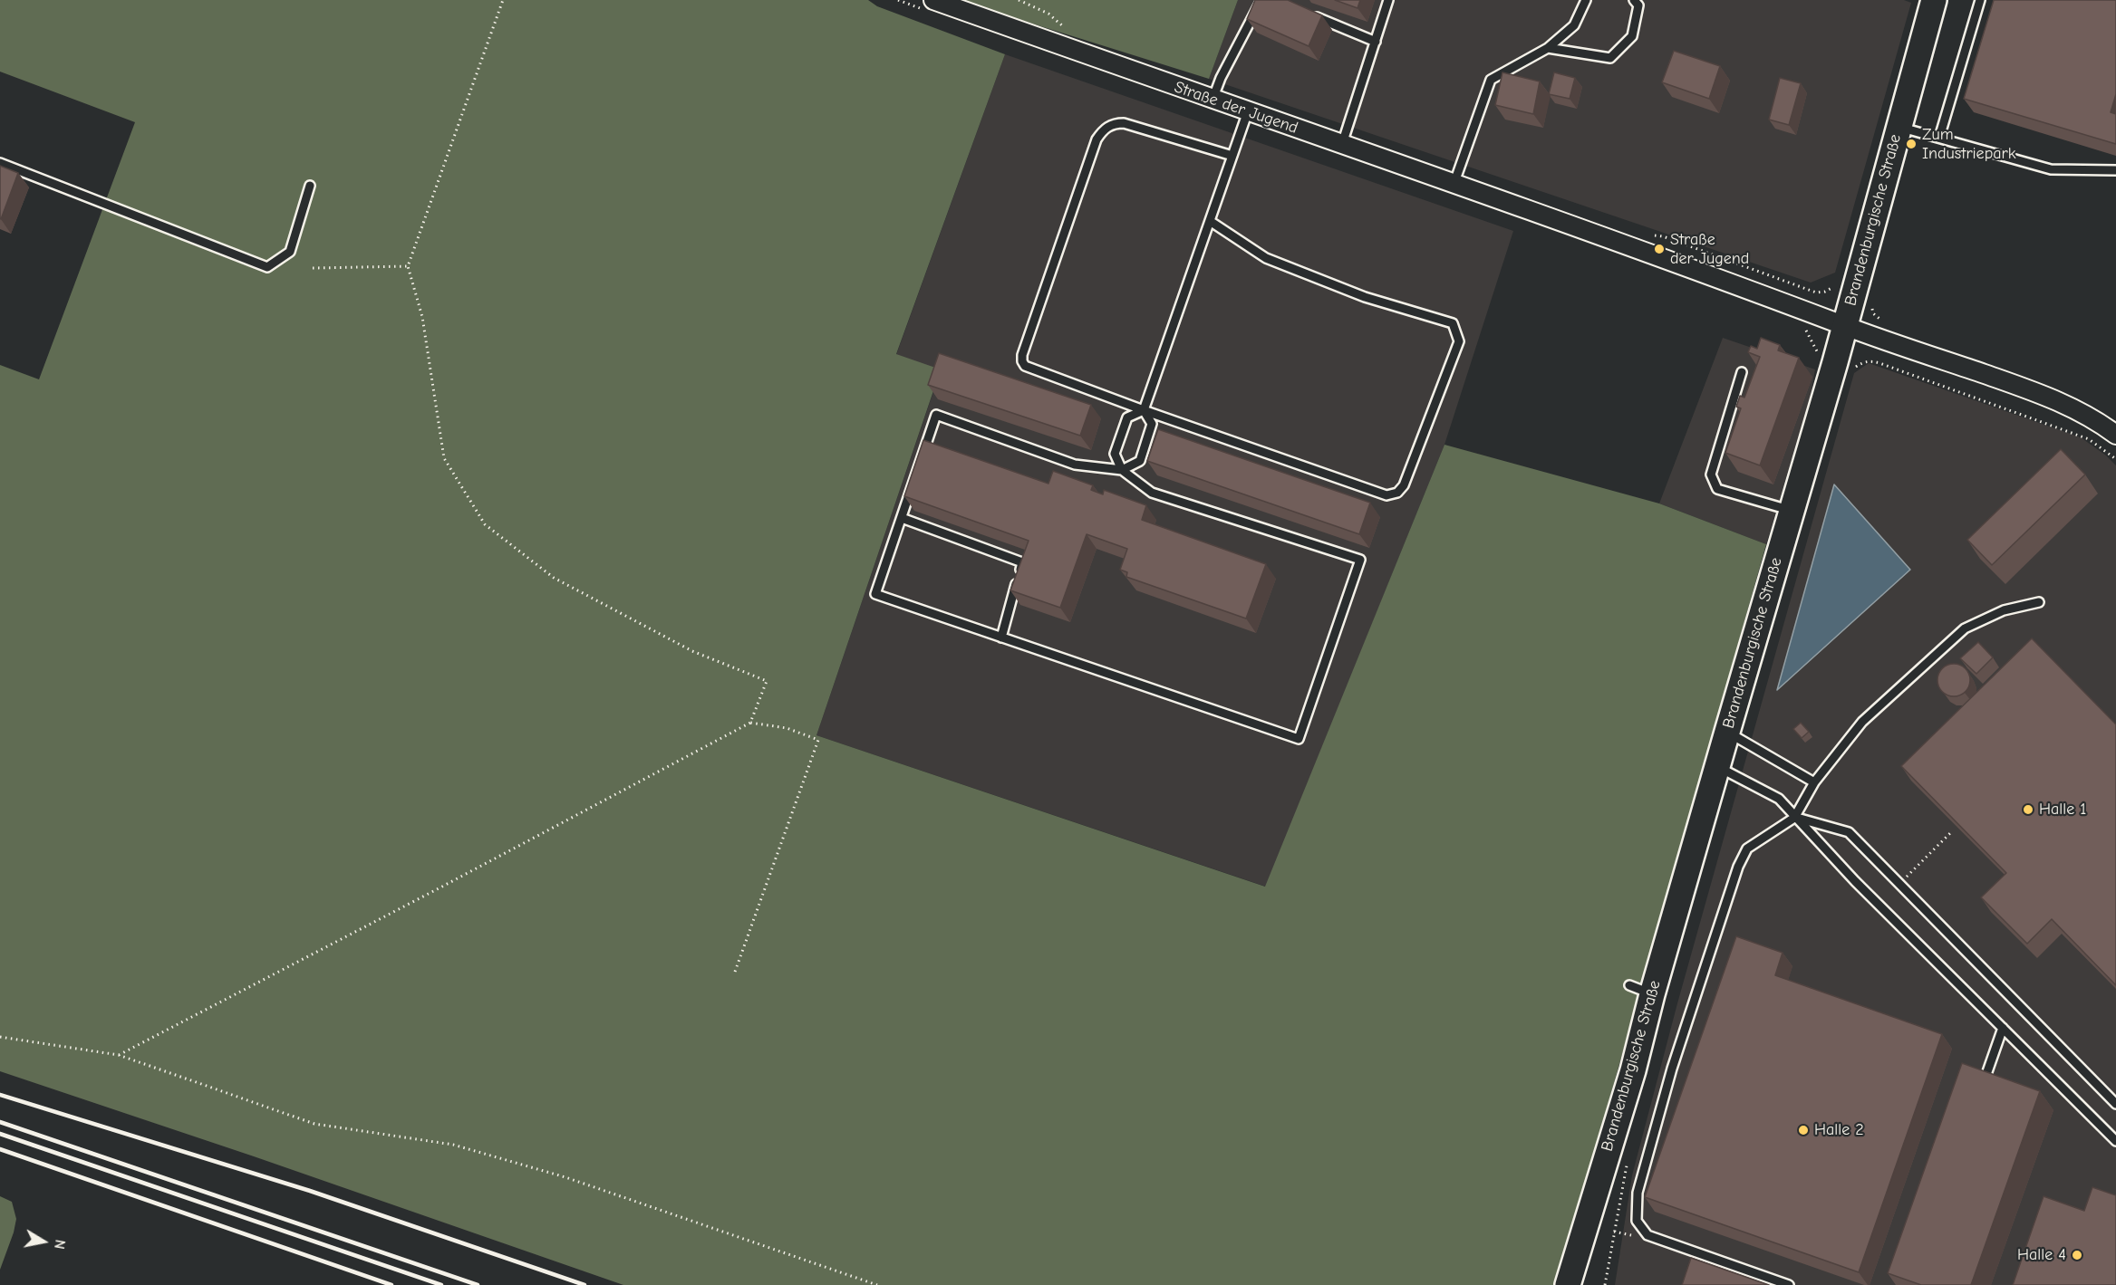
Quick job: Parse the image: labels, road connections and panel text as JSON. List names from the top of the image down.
{
  "streets": {
    "street": ["Straße der Jugend", "Brandenburgische Straße"]
  },
  "crossings": [
    ["Straße der Jugend", "Brandenburgische Straße"]
  ],
  "places": [
    "Zum Industriepark",
    "Straße der Jugend",
    "Halle 1",
    "Halle 2",
    "Halle 4"
  ],
  "north": "right"
}
